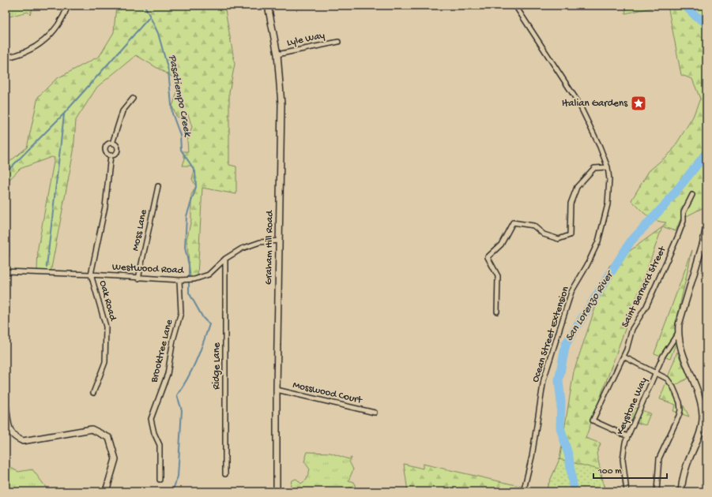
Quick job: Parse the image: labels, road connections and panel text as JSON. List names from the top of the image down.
{
  "streets": {
    "main road": ["Graham Hill Road"],
    "street": [
      "Lyle Way",
      "Moss Lane",
      "Westwood Road",
      "Saint Bernard Street",
      "Oak Road",
      "Ocean Street Extension",
      "Brooktree Lane",
      "Ridge Lane",
      "Mosswood Court",
      "Keystone Way"
    ]
  },
  "crossings": [
    ["Lyle Way", "Graham Hill Road"],
    ["Moss Lane", "Westwood Road"],
    ["Graham Hill Road", "Westwood Road"],
    ["Graham Hill Road", "Mosswood Court"],
    ["Westwood Road", "Oak Road"],
    ["Westwood Road", "Brooktree Lane"],
    ["Westwood Road", "Ridge Lane"],
    ["Saint Bernard Street", "Keystone Way"]
  ],
  "water": ["Pasatiempo Creek", "San Lorenzo River"],
  "places": {
    "place": ["Italian Gardens"]
  },
  "scale_bar": "100 m"
}
